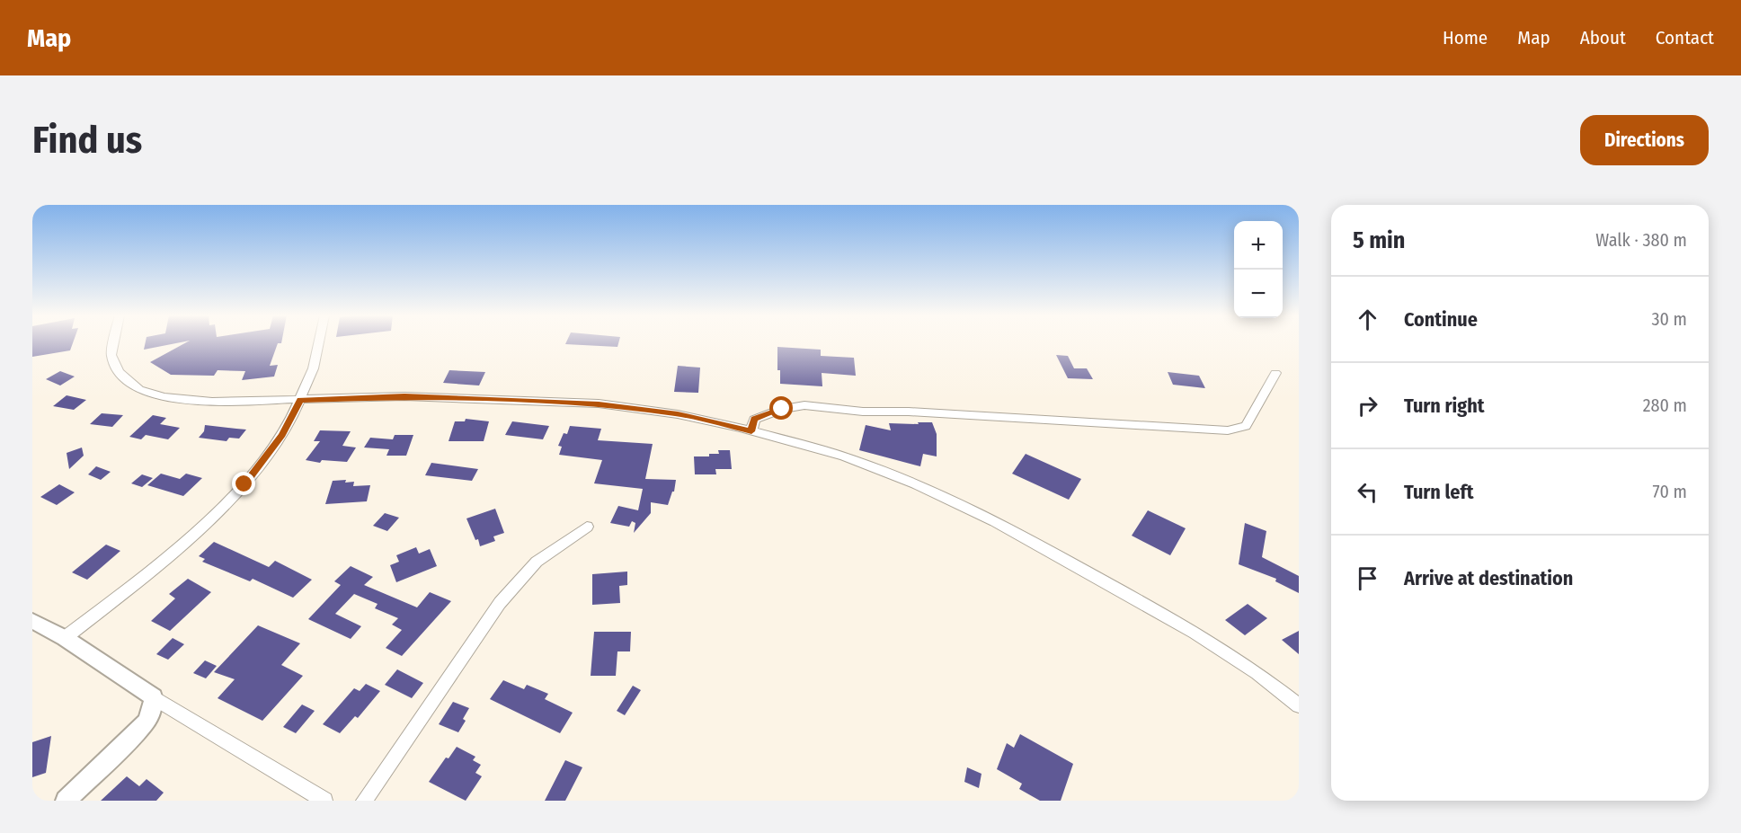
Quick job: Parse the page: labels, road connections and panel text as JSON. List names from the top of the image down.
{
  "page": {
    "header": "Map",
    "nav": [
      "Home",
      "Map",
      "About",
      "Contact"
    ],
    "buttons": "Directions",
    "title": "Find us",
    "heading": ["5 min", "Walk · 380 m"],
    "map_buttons": ["+", "−"],
    "list": [
      ["Continue", "30 m"],
      ["Turn right", "280 m"],
      ["Turn left", "70 m"],
      "Arrive at destination"
    ]
  }
}
